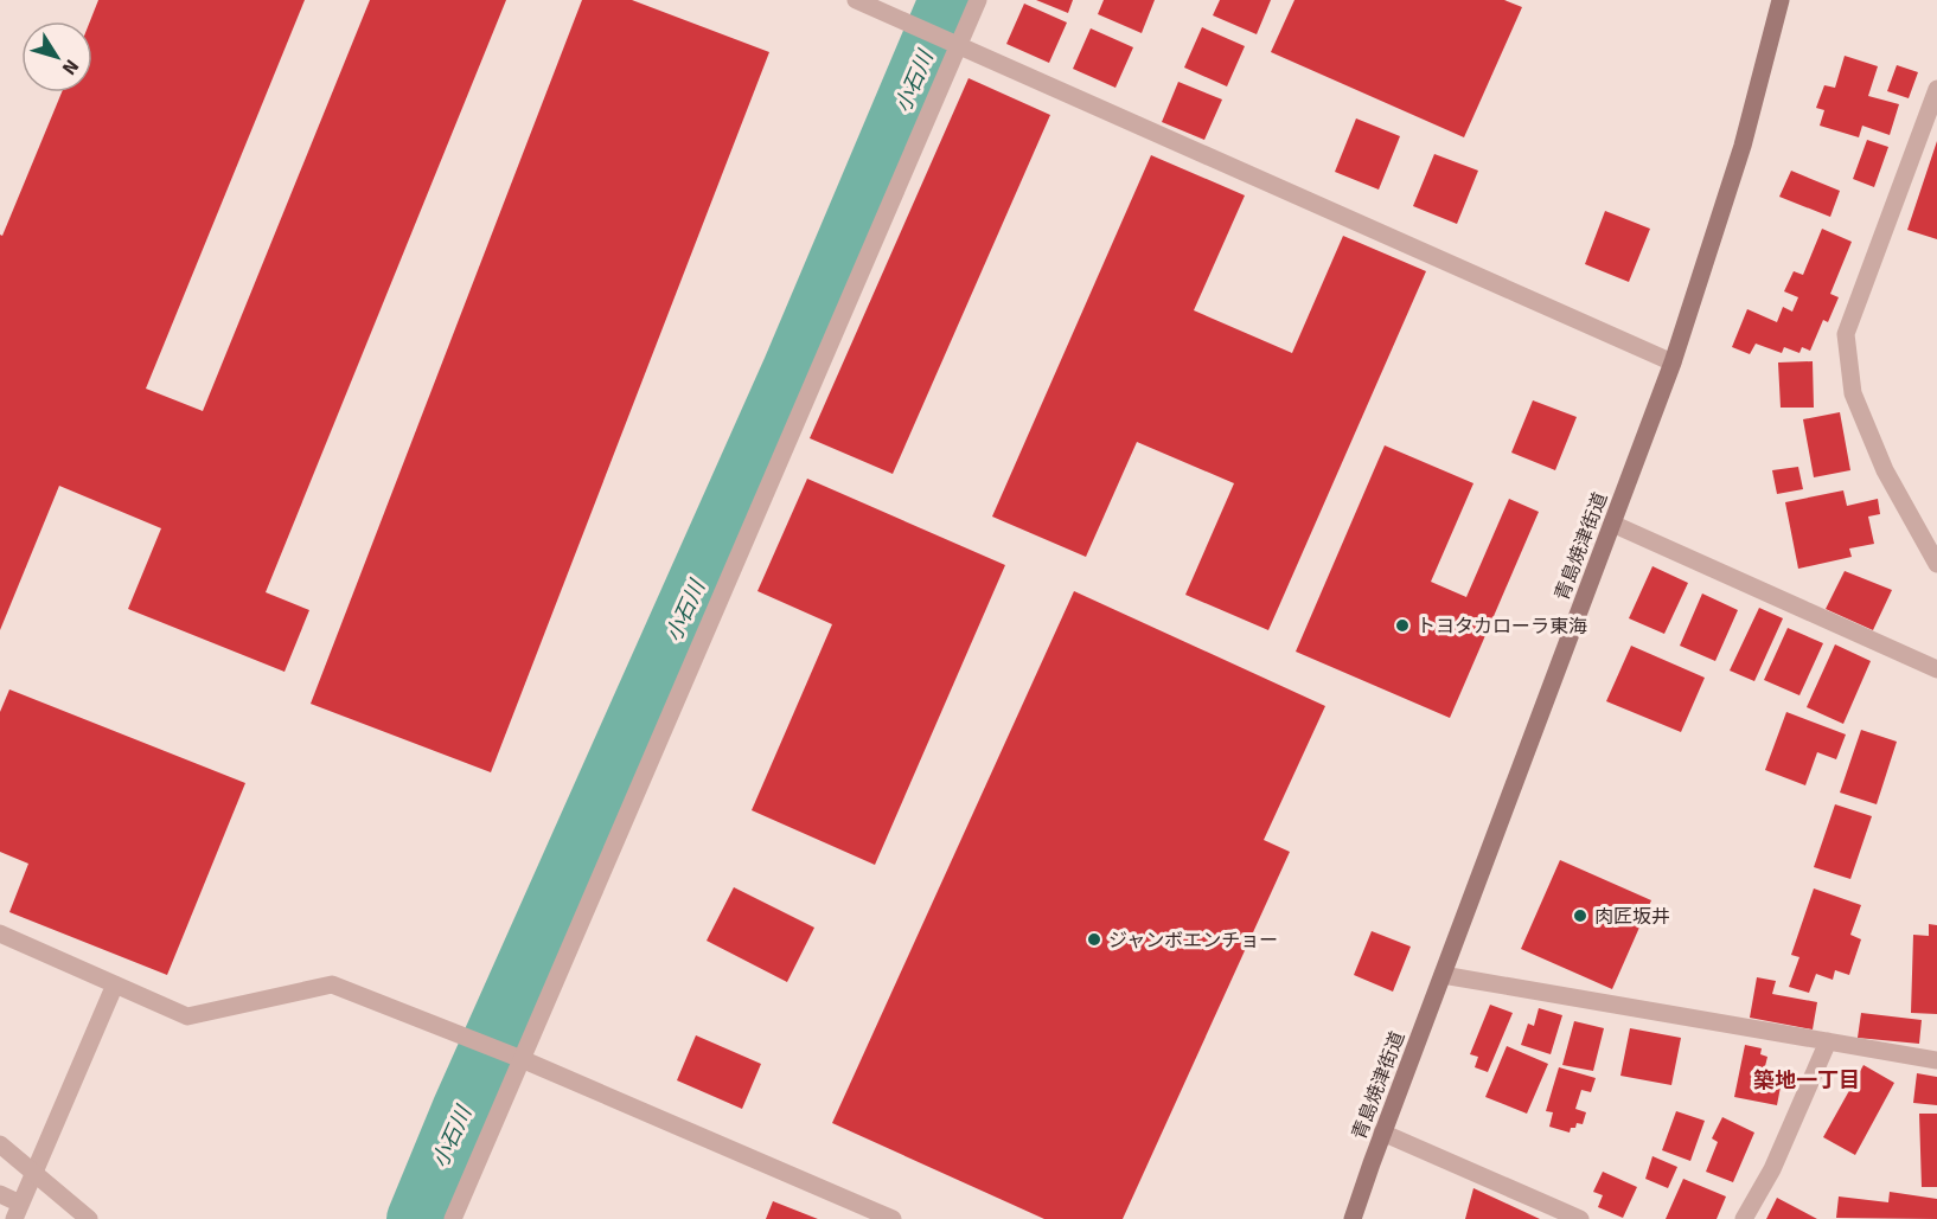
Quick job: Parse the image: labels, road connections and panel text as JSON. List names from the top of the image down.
{
  "streets": {
    "main road": ["青島焼津街道"]
  },
  "districts": ["築地一丁目"],
  "water": ["小石川"],
  "places": ["トヨタカローラ東海", "肉匠坂井", "ジャンボエンチョー"],
  "north": "bottom right"
}
